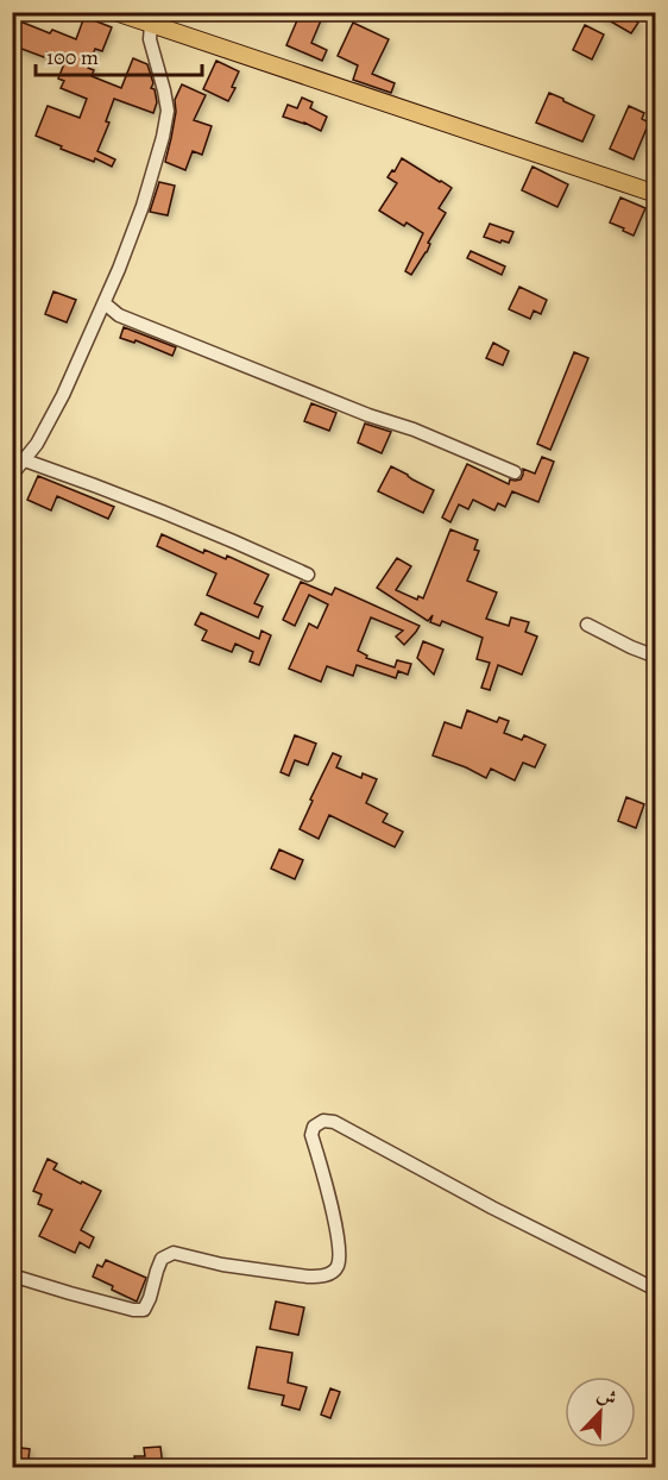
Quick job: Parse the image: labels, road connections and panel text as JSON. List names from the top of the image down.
{
  "scale_bar": "100 m",
  "north": "top right"
}
